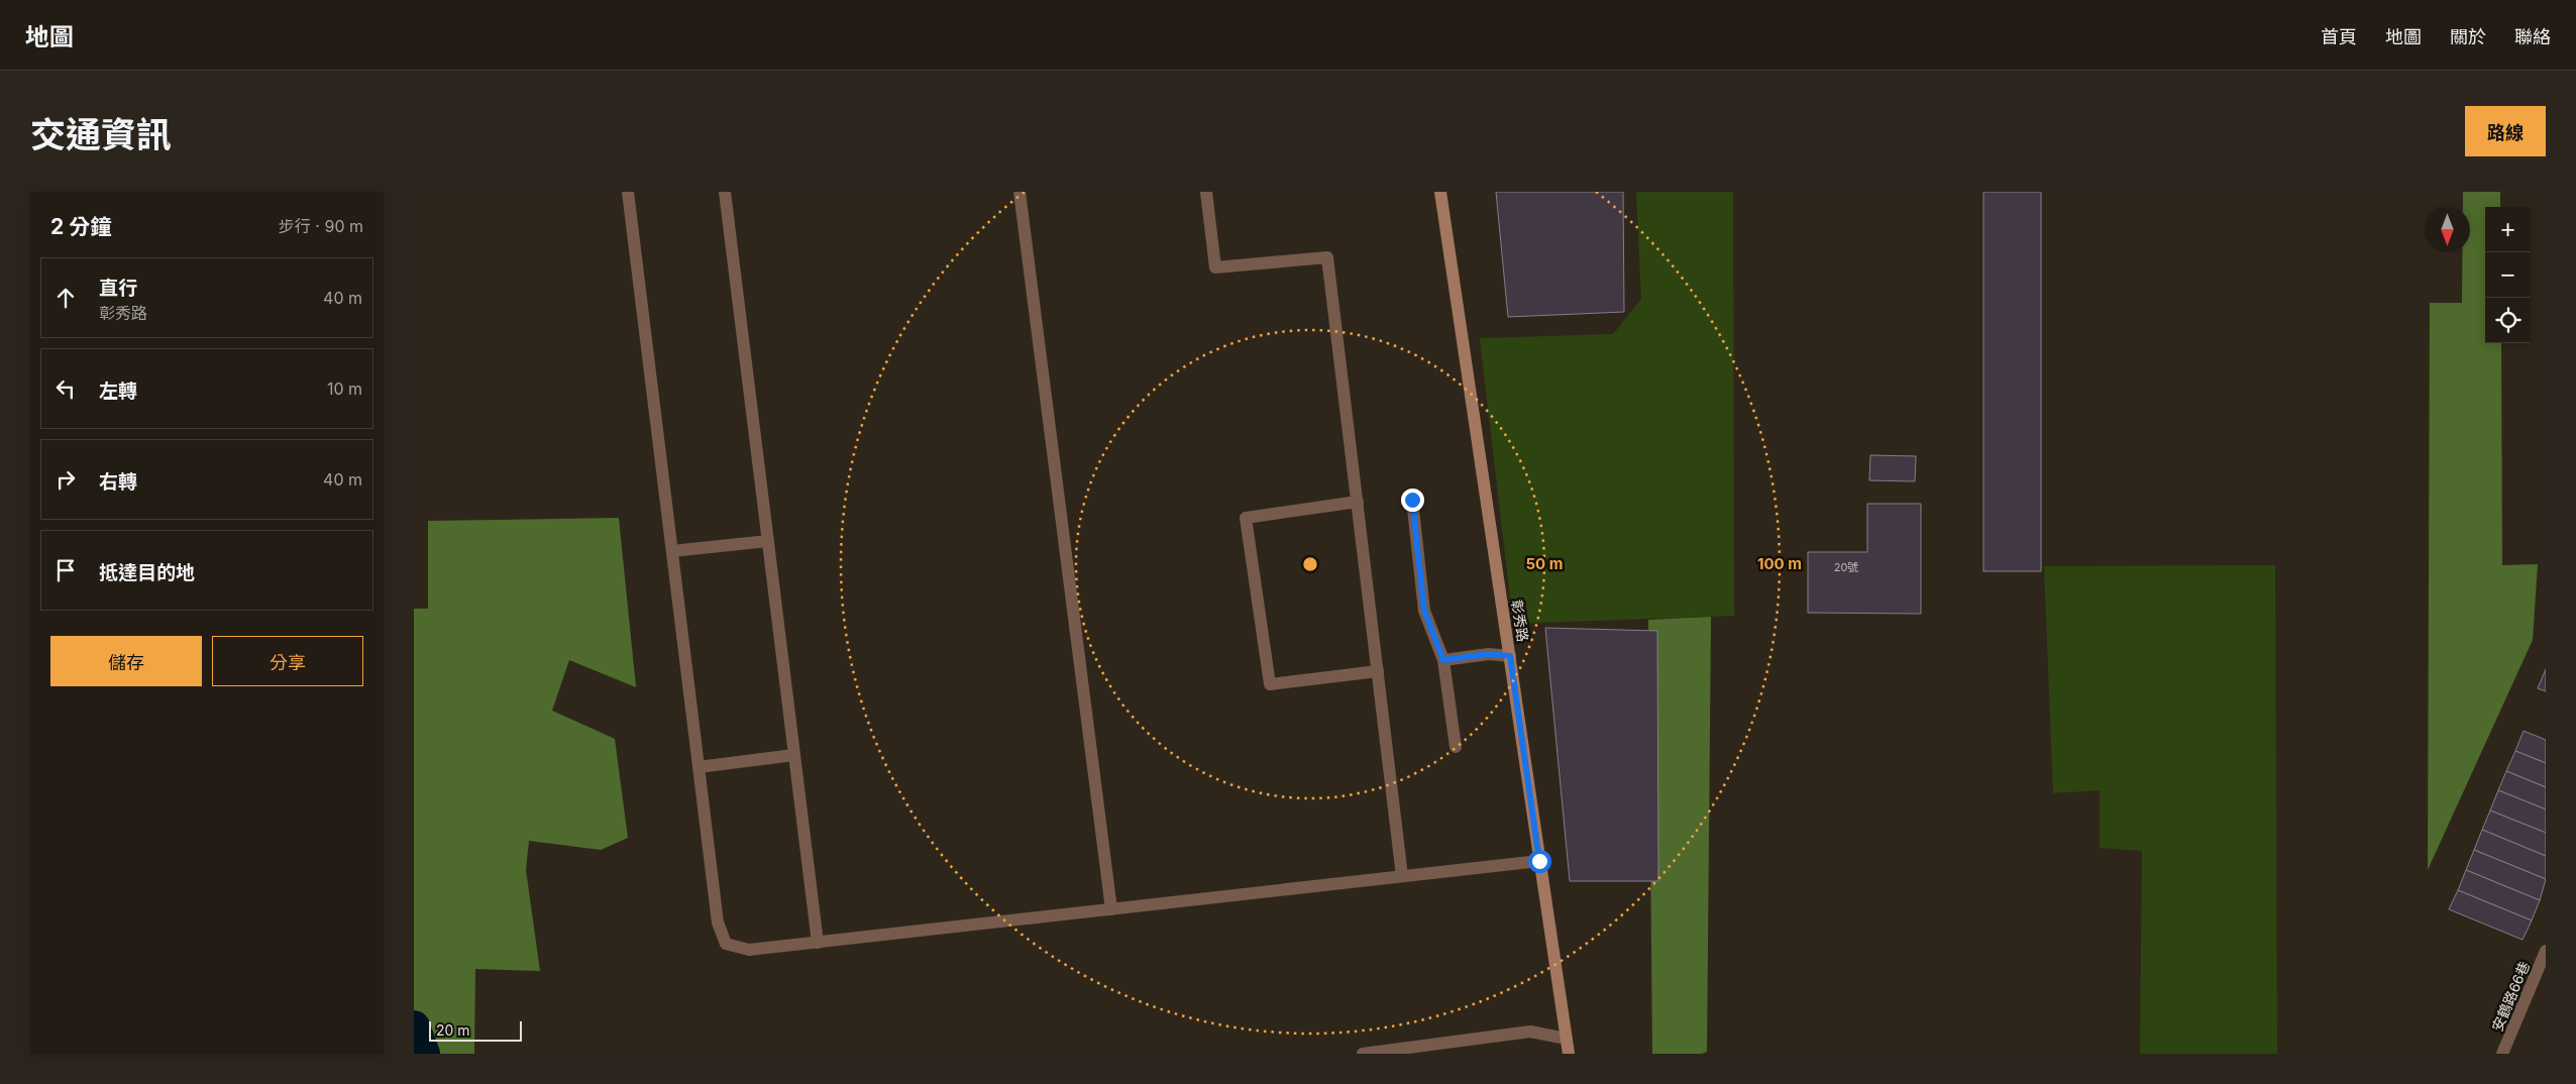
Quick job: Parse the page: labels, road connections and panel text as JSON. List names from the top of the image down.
{
  "streets": {
    "street": ["彰秀路"],
    "lane": ["安鶴路66巷"]
  },
  "house_numbers": ["20號"],
  "scale_bar": "20 m",
  "north": "bottom",
  "page": {
    "header": "地圖",
    "nav": [
      "首頁",
      "地圖",
      "關於",
      "聯絡"
    ],
    "title": "交通資訊",
    "buttons": [
      "路線",
      ["儲存", "分享"]
    ],
    "heading": ["2 分鐘", "步行 · 90 m"],
    "map_buttons": ["+", "−"],
    "list": [
      ["直行", "彰秀路", "40 m"],
      ["左轉", "10 m"],
      ["右轉", "40 m"],
      "抵達目的地"
    ],
    "scale": "20 m"
  },
  "rings": ["50 m", "100 m"]
}
